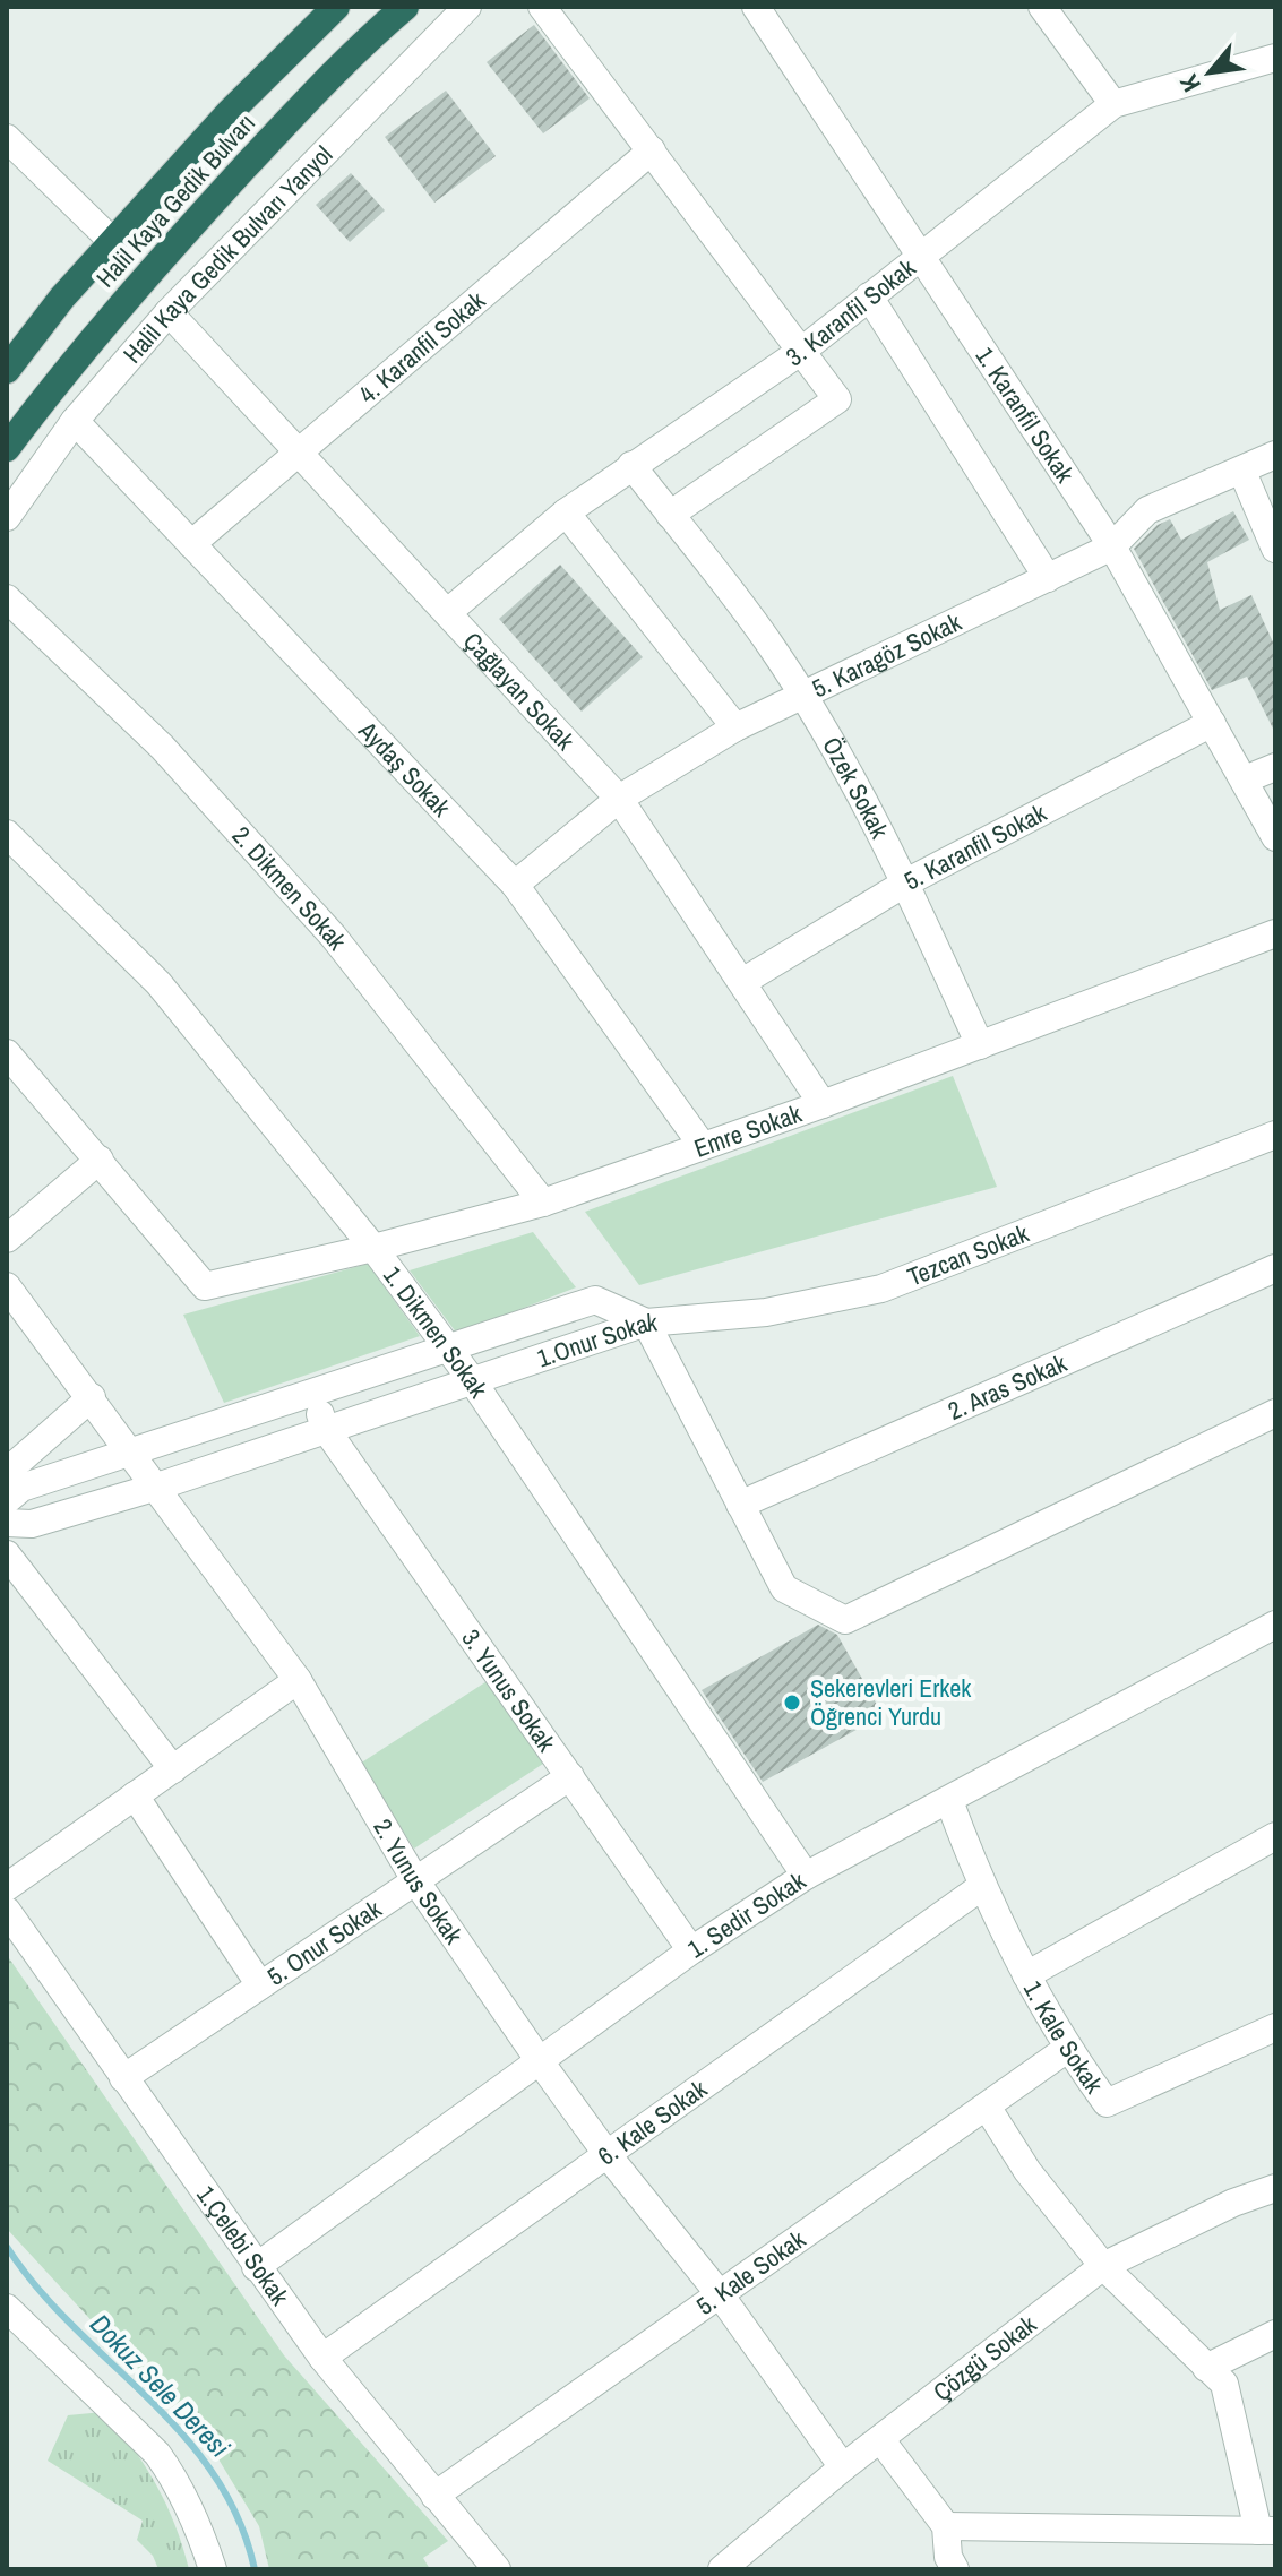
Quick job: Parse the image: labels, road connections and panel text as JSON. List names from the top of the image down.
{
  "streets": {
    "highway": ["Halil Kaya Gedik Bulvarı"],
    "street": [
      "Halil Kaya Gedik Bulvarı Yanyol",
      "3. Karanfil Sokak",
      "4. Karanfil Sokak",
      "1. Karanfil Sokak",
      "5. Karagöz Sokak",
      "Çağlayan Sokak",
      "Aydaş Sokak",
      "Özek Sokak",
      "5. Karanfil Sokak",
      "2. Dikmen Sokak",
      "Emre Sokak",
      "Tezcan Sokak",
      "1. Dikmen Sokak",
      "1.Onur Sokak",
      "2. Aras Sokak",
      "3. Yunus Sokak",
      "2. Yunus Sokak",
      "1. Sedir Sokak",
      "5. Onur Sokak",
      "1. Kale Sokak",
      "6. Kale Sokak",
      "1.Çelebi Sokak",
      "5. Kale Sokak",
      "Çözgü Sokak"
    ]
  },
  "crossings": [
    ["Halil Kaya Gedik Bulvarı Yanyol", "Çağlayan Sokak"],
    ["Halil Kaya Gedik Bulvarı Yanyol", "Aydaş Sokak"],
    ["3. Karanfil Sokak", "1. Karanfil Sokak"],
    ["3. Karanfil Sokak", "Çağlayan Sokak"],
    ["3. Karanfil Sokak", "Özek Sokak"],
    ["4. Karanfil Sokak", "Çağlayan Sokak"],
    ["4. Karanfil Sokak", "Aydaş Sokak"],
    ["1. Karanfil Sokak", "5. Karagöz Sokak"],
    ["1. Karanfil Sokak", "5. Karanfil Sokak"],
    ["5. Karagöz Sokak", "Çağlayan Sokak"],
    ["5. Karagöz Sokak", "Aydaş Sokak"],
    ["5. Karagöz Sokak", "Özek Sokak"],
    ["Çağlayan Sokak", "5. Karanfil Sokak"],
    ["Çağlayan Sokak", "Emre Sokak"],
    ["Aydaş Sokak", "Emre Sokak"],
    ["Özek Sokak", "5. Karanfil Sokak"],
    ["Özek Sokak", "Emre Sokak"],
    ["2. Dikmen Sokak", "Emre Sokak"],
    ["Emre Sokak", "1. Dikmen Sokak"],
    ["Tezcan Sokak", "1.Onur Sokak"],
    ["1. Dikmen Sokak", "1.Onur Sokak"],
    ["1. Dikmen Sokak", "1. Sedir Sokak"],
    ["1.Onur Sokak", "3. Yunus Sokak"],
    ["1.Onur Sokak", "2. Yunus Sokak"],
    ["3. Yunus Sokak", "1. Sedir Sokak"],
    ["3. Yunus Sokak", "5. Onur Sokak"],
    ["2. Yunus Sokak", "1. Sedir Sokak"],
    ["2. Yunus Sokak", "5. Onur Sokak"],
    ["2. Yunus Sokak", "6. Kale Sokak"],
    ["2. Yunus Sokak", "5. Kale Sokak"],
    ["2. Yunus Sokak", "Çözgü Sokak"],
    ["1. Sedir Sokak", "1. Kale Sokak"],
    ["1. Sedir Sokak", "1.Çelebi Sokak"],
    ["5. Onur Sokak", "1.Çelebi Sokak"],
    ["1. Kale Sokak", "6. Kale Sokak"],
    ["1. Kale Sokak", "5. Kale Sokak"],
    ["6. Kale Sokak", "1.Çelebi Sokak"],
    ["1.Çelebi Sokak", "5. Kale Sokak"]
  ],
  "water": ["Dokuz Sele Deresi"],
  "places": ["Şekerevleri Erkek Öğrenci Yurdu"],
  "north": "bottom left"
}
